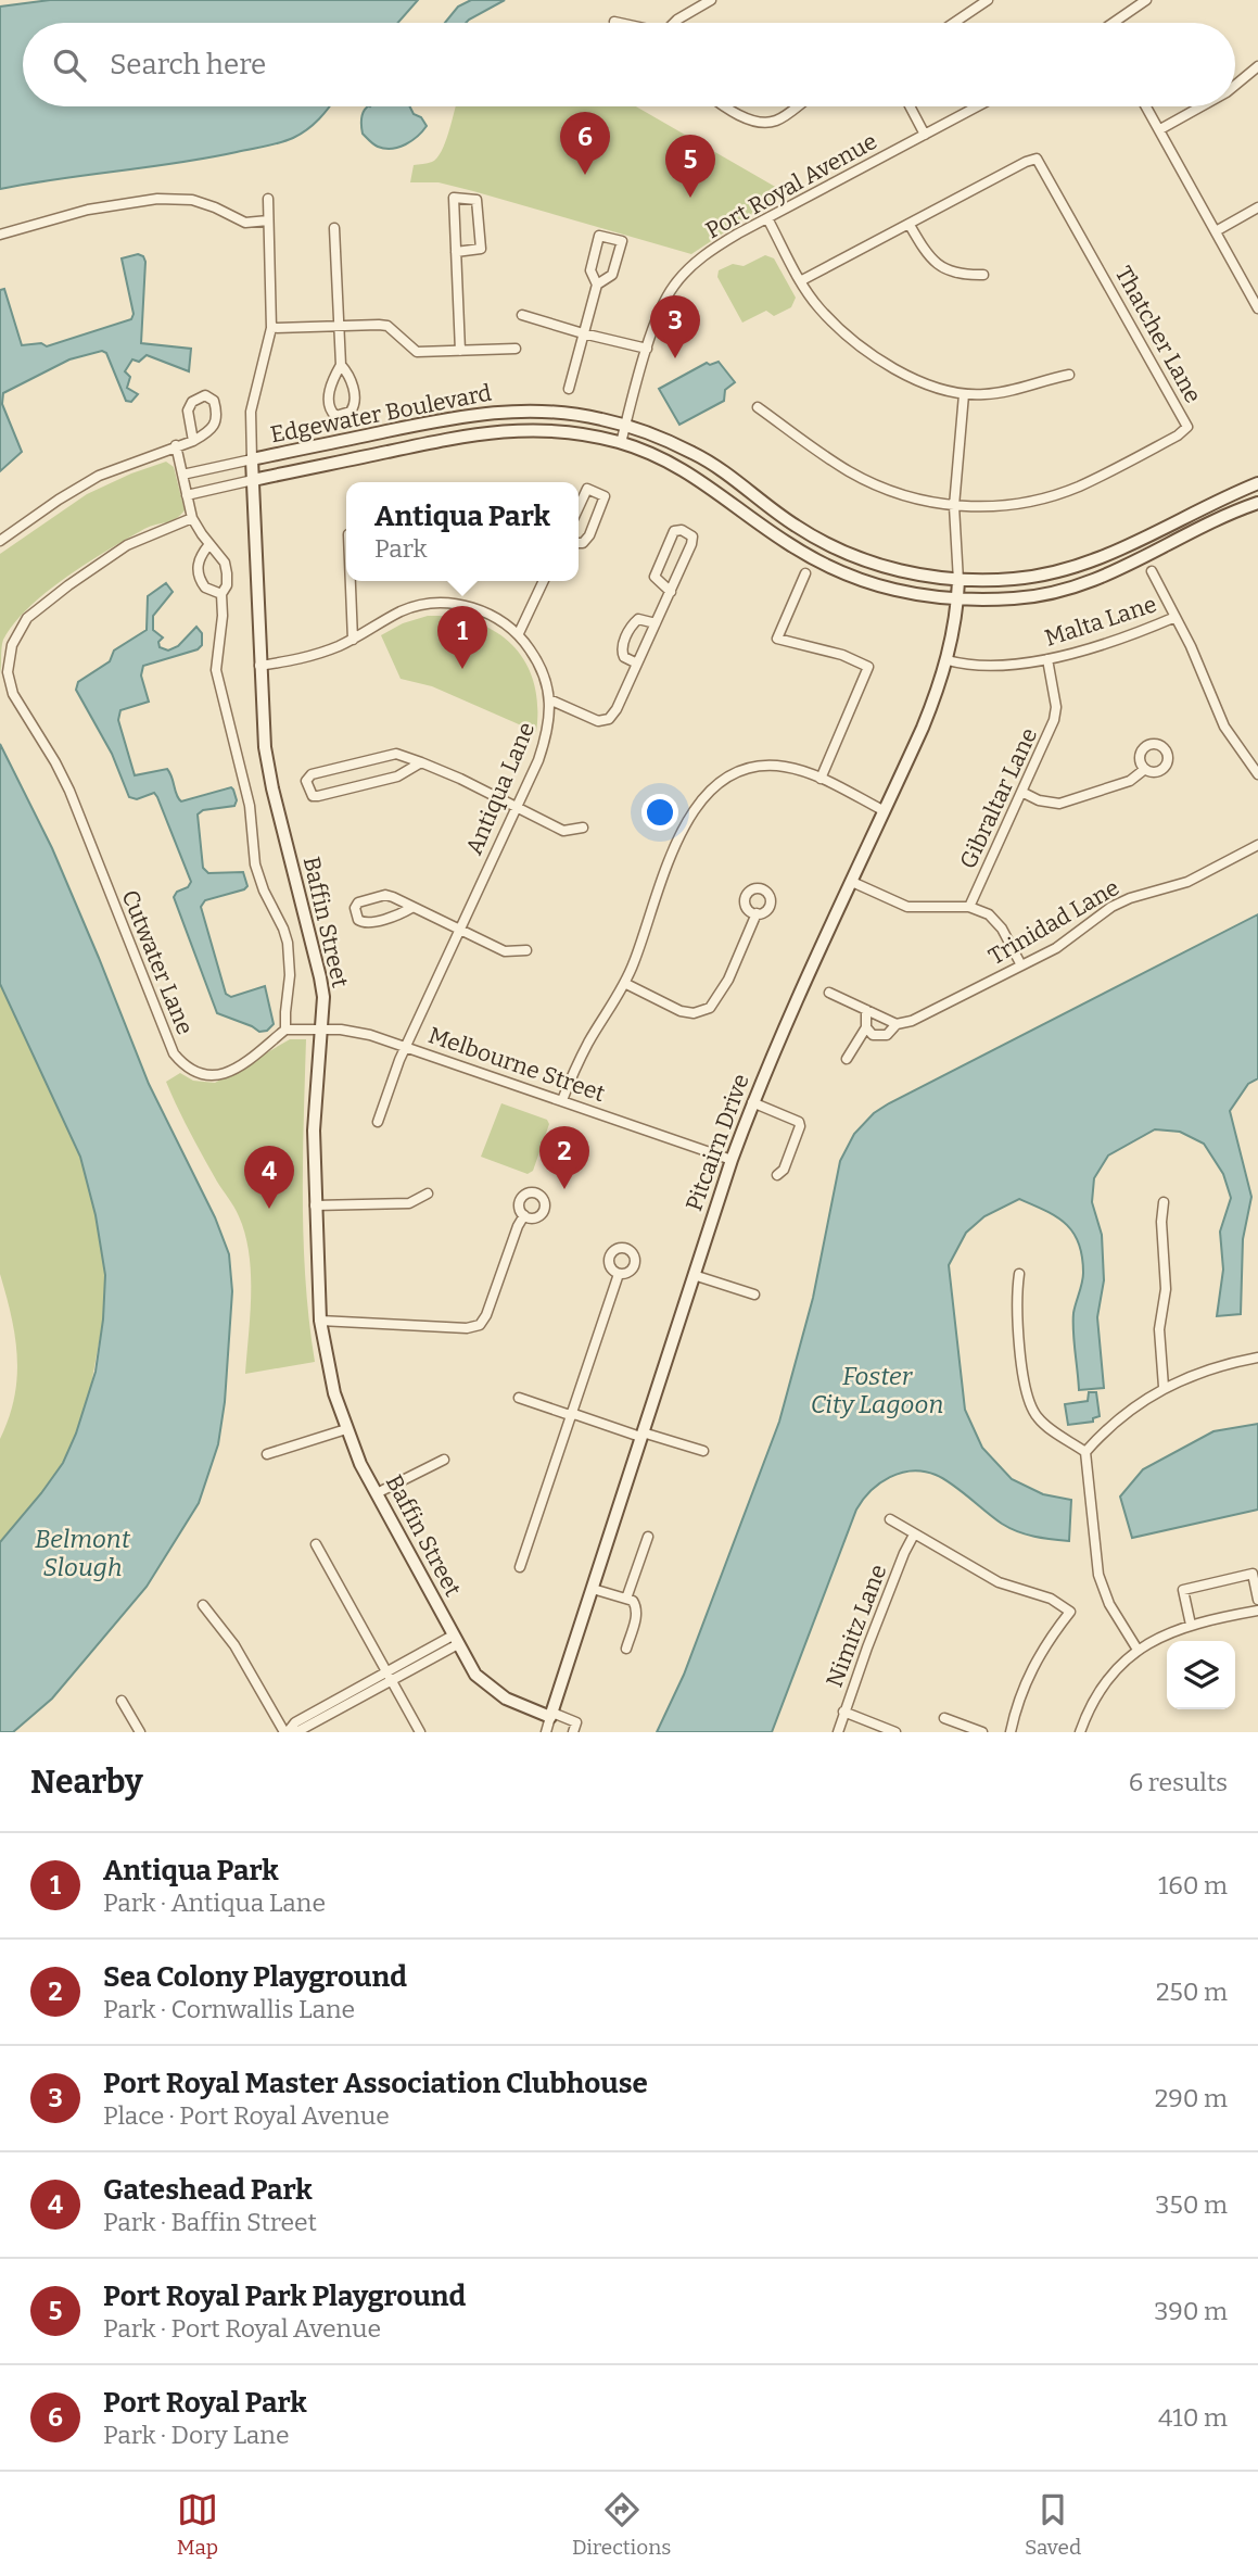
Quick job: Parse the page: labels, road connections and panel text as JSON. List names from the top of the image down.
{
  "streets": {
    "street": [
      "Port Royal Avenue",
      "Thatcher Lane",
      "Edgewater Boulevard",
      "Malta Lane",
      "Antiqua Lane",
      "Gibraltar Lane",
      "Baffin Street",
      "Trinidad Lane",
      "Cutwater Lane",
      "Melbourne Street",
      "Pitcairn Drive",
      "Nimitz Lane"
    ]
  },
  "crossings": [
    ["Port Royal Avenue", "Edgewater Boulevard"],
    ["Edgewater Boulevard", "Baffin Street"],
    ["Edgewater Boulevard", "Pitcairn Drive"],
    ["Malta Lane", "Gibraltar Lane"],
    ["Malta Lane", "Pitcairn Drive"],
    ["Antiqua Lane", "Baffin Street"],
    ["Antiqua Lane", "Melbourne Street"],
    ["Baffin Street", "Melbourne Street"],
    ["Baffin Street", "Pitcairn Drive"],
    ["Cutwater Lane", "Melbourne Street"],
    ["Melbourne Street", "Pitcairn Drive"]
  ],
  "water": ["Foster City Lagoon", "Belmont Slough"],
  "page": {
    "search": "Search here",
    "pins": [
      "6",
      "5",
      "3",
      "1",
      "2",
      "4"
    ],
    "popup": ["Antiqua Park", "Park"],
    "heading": ["Nearby", "6 results"],
    "list": [
      {
        "mark": "1",
        "name": "Antiqua Park",
        "note": "Park · Antiqua Lane",
        "value": "160 m"
      },
      {
        "mark": "2",
        "name": "Sea Colony Playground",
        "note": "Park · Cornwallis Lane",
        "value": "250 m"
      },
      {
        "mark": "3",
        "name": "Port Royal Master Association Clubhouse",
        "note": "Place · Port Royal Avenue",
        "value": "290 m"
      },
      {
        "mark": "4",
        "name": "Gateshead Park",
        "note": "Park · Baffin Street",
        "value": "350 m"
      },
      {
        "mark": "5",
        "name": "Port Royal Park Playground",
        "note": "Park · Port Royal Avenue",
        "value": "390 m"
      },
      {
        "mark": "6",
        "name": "Port Royal Park",
        "note": "Park · Dory Lane",
        "value": "410 m"
      }
    ],
    "nav": ["Map", "Directions", "Saved"]
  }
}
